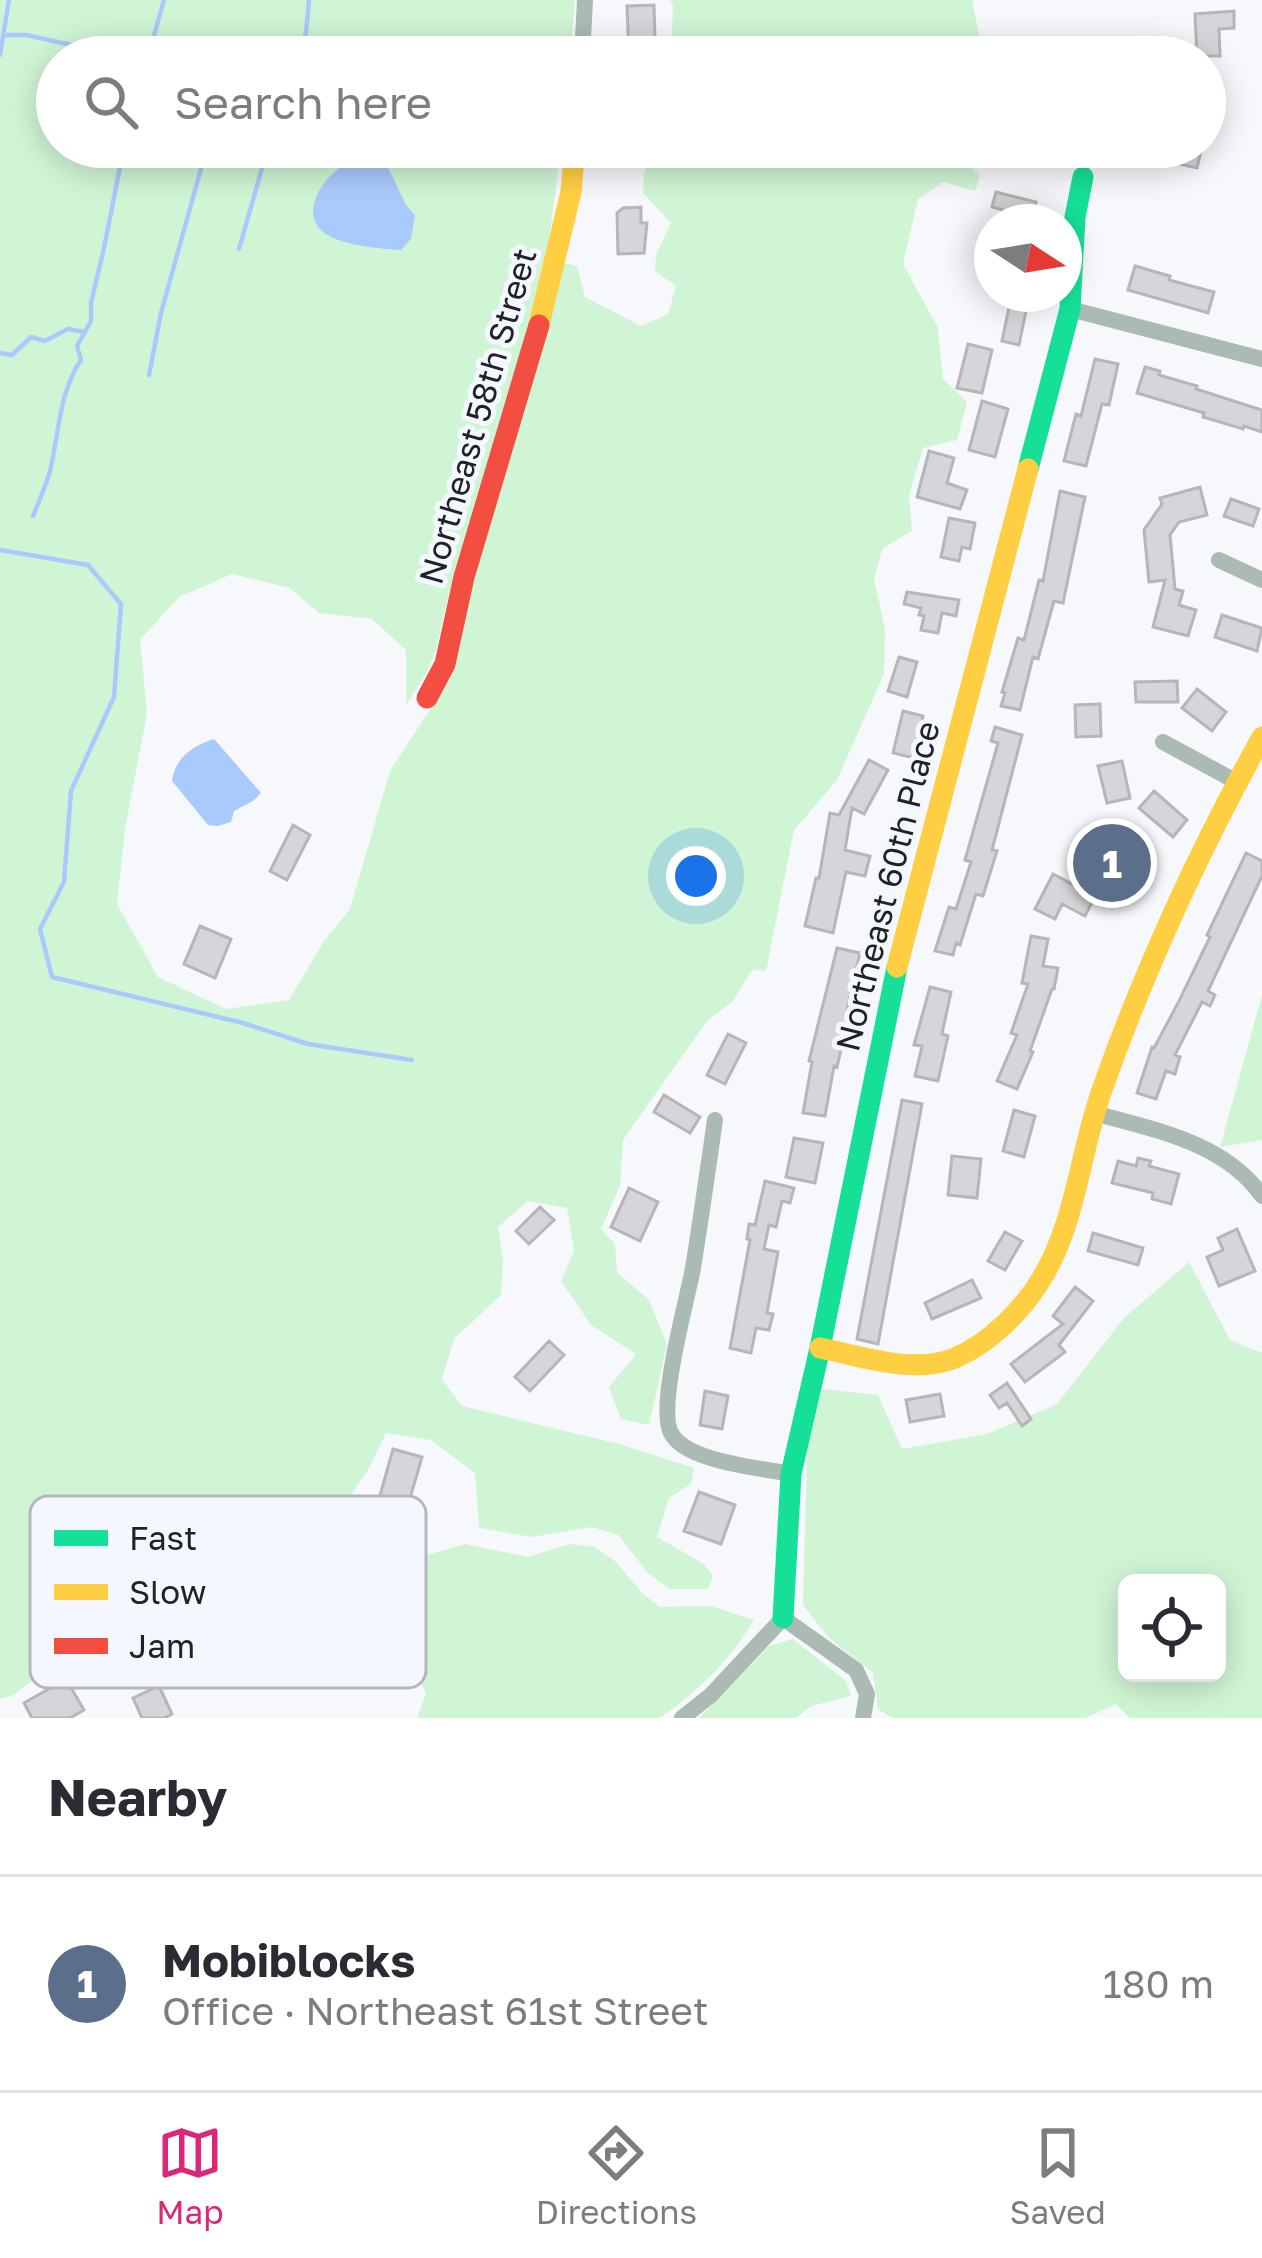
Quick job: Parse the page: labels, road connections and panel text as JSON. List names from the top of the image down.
{
  "streets": {
    "street": ["Northeast 58th Street", "Northeast 60th Place"]
  },
  "legend": ["Fast", "Slow", "Jam"],
  "north": "right",
  "page": {
    "search": "Search here",
    "pins": "1",
    "heading": "Nearby",
    "list": [
      {
        "mark": "1",
        "name": "Mobiblocks",
        "note": "Office · Northeast 61st Street",
        "value": "180 m"
      }
    ],
    "nav": ["Map", "Directions", "Saved"]
  }
}
